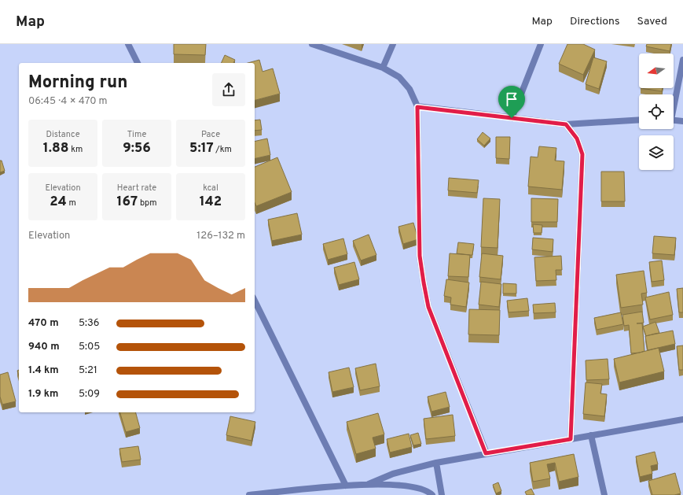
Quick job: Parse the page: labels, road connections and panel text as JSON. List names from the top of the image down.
{
  "north": "left",
  "page": {
    "header": "Map",
    "nav": ["Map", "Directions", "Saved"],
    "heading": ["Morning run", "06:45 · 4 × 470 m"],
    "stats": [
      ["Distance", "1.88 km"],
      ["Time", "9:56"],
      ["Pace", "5:17 /km"],
      ["Elevation", "24 m"],
      ["Heart rate", "167 bpm"],
      ["kcal", "142"]
    ],
    "chart": ["Elevation", "126–132 m"],
    "list": [
      {
        "name": "470 m",
        "note": "5:36"
      },
      {
        "name": "940 m",
        "note": "5:05"
      },
      {
        "name": "1.4 km",
        "note": "5:21"
      },
      {
        "name": "1.9 km",
        "note": "5:09"
      }
    ]
  }
}
